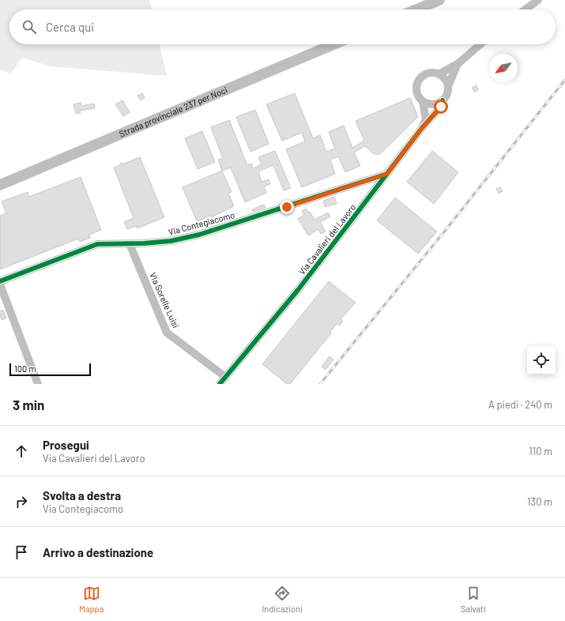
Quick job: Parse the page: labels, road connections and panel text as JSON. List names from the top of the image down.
{
  "streets": {
    "main road": ["Strada provinciale 237 per Noci"],
    "street": ["Via Contegiacomo", "Via Cavalieri del Lavoro", "VIa Sorelle Luisi"]
  },
  "crossings": [
    ["Via Contegiacomo", "Via Cavalieri del Lavoro"],
    ["Via Contegiacomo", "VIa Sorelle Luisi"],
    ["Via Cavalieri del Lavoro", "VIa Sorelle Luisi"]
  ],
  "scale_bar": "100 m",
  "north": "bottom left",
  "page": {
    "search": "Cerca qui",
    "scale": "100 m",
    "heading": ["3 min", "A piedi · 240 m"],
    "list": [
      ["Prosegui", "Via Cavalieri del Lavoro", "110 m"],
      ["Svolta a destra", "Via Contegiacomo", "130 m"],
      "Arrivo a destinazione"
    ],
    "nav": ["Mappa", "Indicazioni", "Salvati"]
  }
}
